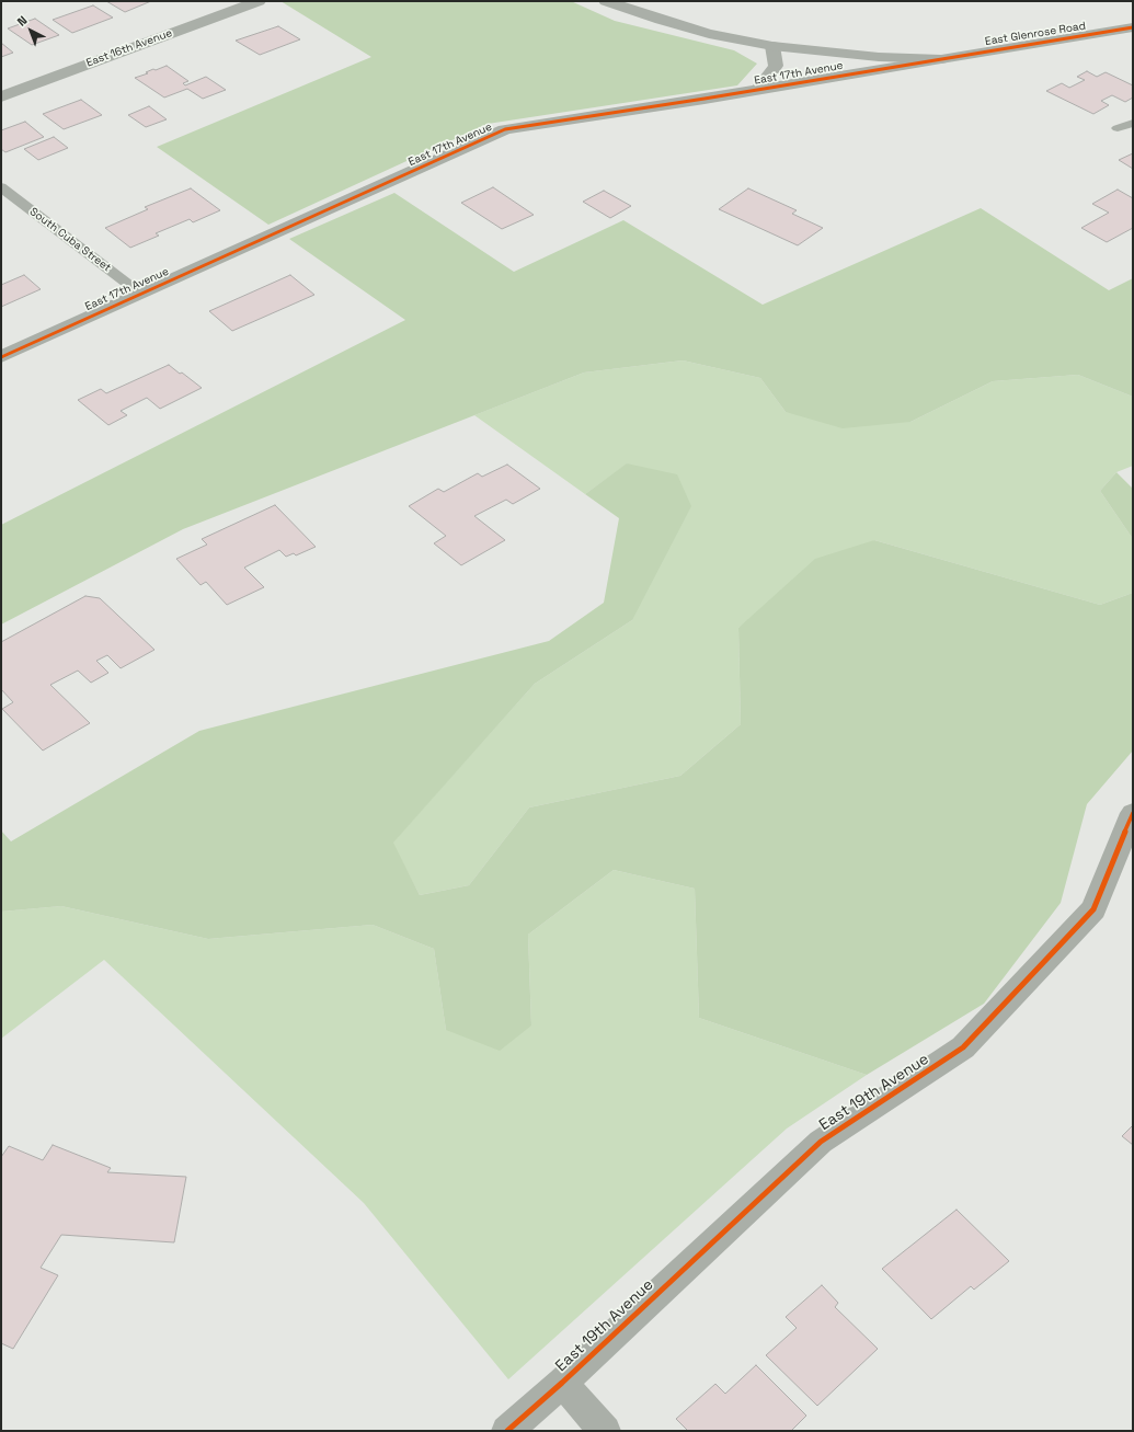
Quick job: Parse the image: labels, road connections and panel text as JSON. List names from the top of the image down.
{
  "streets": {
    "street": [
      "East Glenrose Road",
      "East 16th Avenue",
      "East 17th Avenue",
      "East 19th Avenue"
    ],
    "lane": ["South Cuba Street"]
  },
  "crossings": [
    ["East Glenrose Road", "East 17th Avenue"],
    ["East 17th Avenue", "South Cuba Street"]
  ],
  "north": "top left"
}
